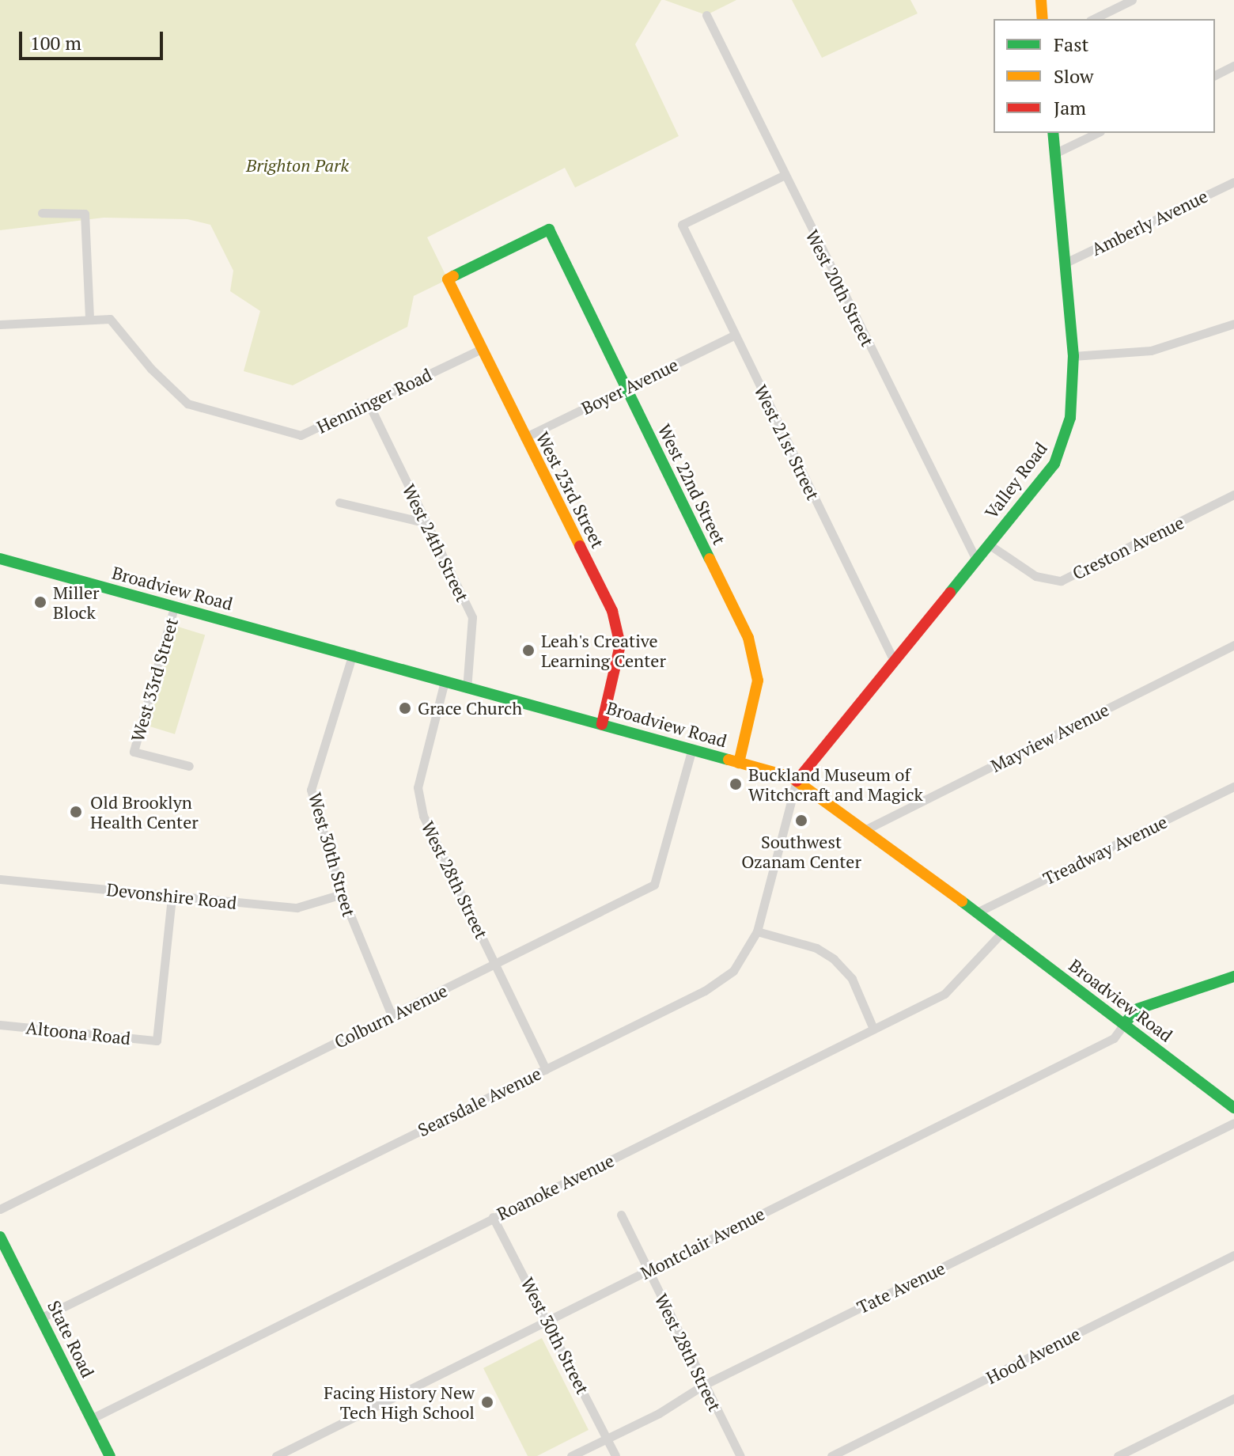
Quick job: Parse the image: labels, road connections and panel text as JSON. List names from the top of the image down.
{
  "streets": {
    "street": [
      "Amberly Avenue",
      "West 20th Street",
      "Boyer Avenue",
      "Henninger Road",
      "West 21st Street",
      "Valley Road",
      "West 22nd Street",
      "West 23rd Street",
      "West 24th Street",
      "Creston Avenue",
      "Broadview Road",
      "West 33rd Street",
      "Mayview Avenue",
      "Treadway Avenue",
      "West 30th Street",
      "West 28th Street",
      "Devonshire Road",
      "Colburn Avenue",
      "Altoona Road",
      "Searsdale Avenue",
      "Roanoke Avenue",
      "Montclair Avenue",
      "Tate Avenue",
      "State Road",
      "Hood Avenue"
    ]
  },
  "crossings": [
    ["Amberly Avenue", "Valley Road"],
    ["West 20th Street", "West 21st Street"],
    ["West 20th Street", "Valley Road"],
    ["Boyer Avenue", "West 21st Street"],
    ["Boyer Avenue", "West 22nd Street"],
    ["Boyer Avenue", "West 23rd Street"],
    ["Henninger Road", "West 23rd Street"],
    ["Henninger Road", "West 24th Street"],
    ["West 21st Street", "Valley Road"],
    ["Valley Road", "Creston Avenue"],
    ["Valley Road", "Broadview Road"],
    ["Valley Road", "Searsdale Avenue"],
    ["West 22nd Street", "West 23rd Street"],
    ["West 22nd Street", "Broadview Road"],
    ["West 23rd Street", "Broadview Road"],
    ["West 24th Street", "Broadview Road"],
    ["Broadview Road", "West 33rd Street"],
    ["Broadview Road", "Mayview Avenue"],
    ["Broadview Road", "Treadway Avenue"],
    ["Broadview Road", "West 30th Street"],
    ["Broadview Road", "West 28th Street"],
    ["Broadview Road", "Colburn Avenue"],
    ["Broadview Road", "Searsdale Avenue"],
    ["Broadview Road", "Roanoke Avenue"],
    ["Broadview Road", "Montclair Avenue"],
    ["West 30th Street", "Devonshire Road"],
    ["West 30th Street", "Colburn Avenue"],
    ["West 30th Street", "Roanoke Avenue"],
    ["West 30th Street", "Montclair Avenue"],
    ["West 30th Street", "Tate Avenue"],
    ["West 28th Street", "Colburn Avenue"],
    ["West 28th Street", "Searsdale Avenue"],
    ["West 28th Street", "Montclair Avenue"],
    ["West 28th Street", "Tate Avenue"],
    ["Devonshire Road", "Altoona Road"],
    ["Searsdale Avenue", "State Road"],
    ["Roanoke Avenue", "State Road"]
  ],
  "parks": ["Brighton Park"],
  "places": [
    "Miller Block",
    "Leah's Creative Learning Center",
    "Grace Church",
    "Buckland Museum of Witchcraft and Magick",
    "Old Brooklyn Health Center",
    "Southwest Ozanam Center",
    "Facing History New Tech High School"
  ],
  "legend": ["Fast", "Slow", "Jam"],
  "scale_bar": "100 m"
}
